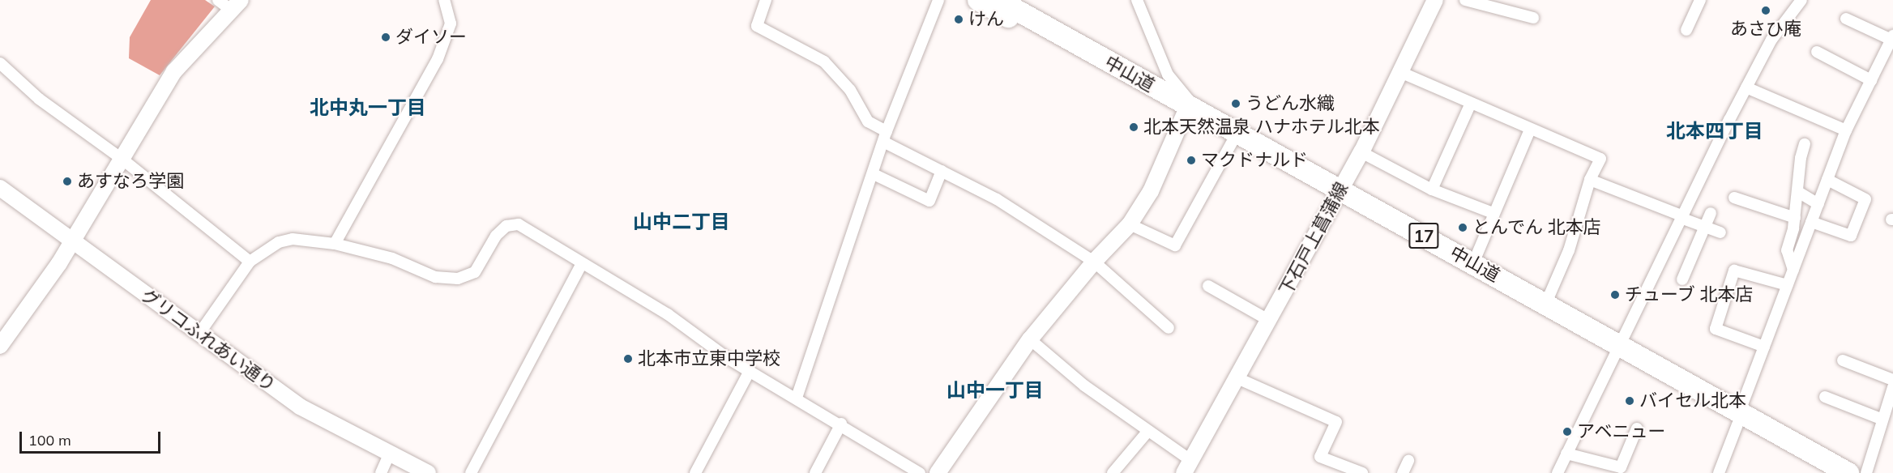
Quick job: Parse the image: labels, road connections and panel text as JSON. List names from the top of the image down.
{
  "streets": {
    "highway": ["中山道", "17"],
    "street": ["下石戸上菖蒲線", "グリコふれあい通り"]
  },
  "crossings": [
    ["中山道", "下石戸上菖蒲線"]
  ],
  "districts": [
    "北中丸一丁目",
    "北本四丁目",
    "山中二丁目",
    "山中一丁目"
  ],
  "places": [
    "あさひ庵",
    "けん",
    "ダイソー",
    "うどん水織",
    "北本天然温泉 ハナホテル北本",
    "マクドナルド",
    "あすなろ学園",
    "とんでん 北本店",
    "チューブ 北本店",
    "北本市立東中学校",
    "バイセル北本",
    "アベニュー"
  ],
  "scale_bar": "100 m"
}
